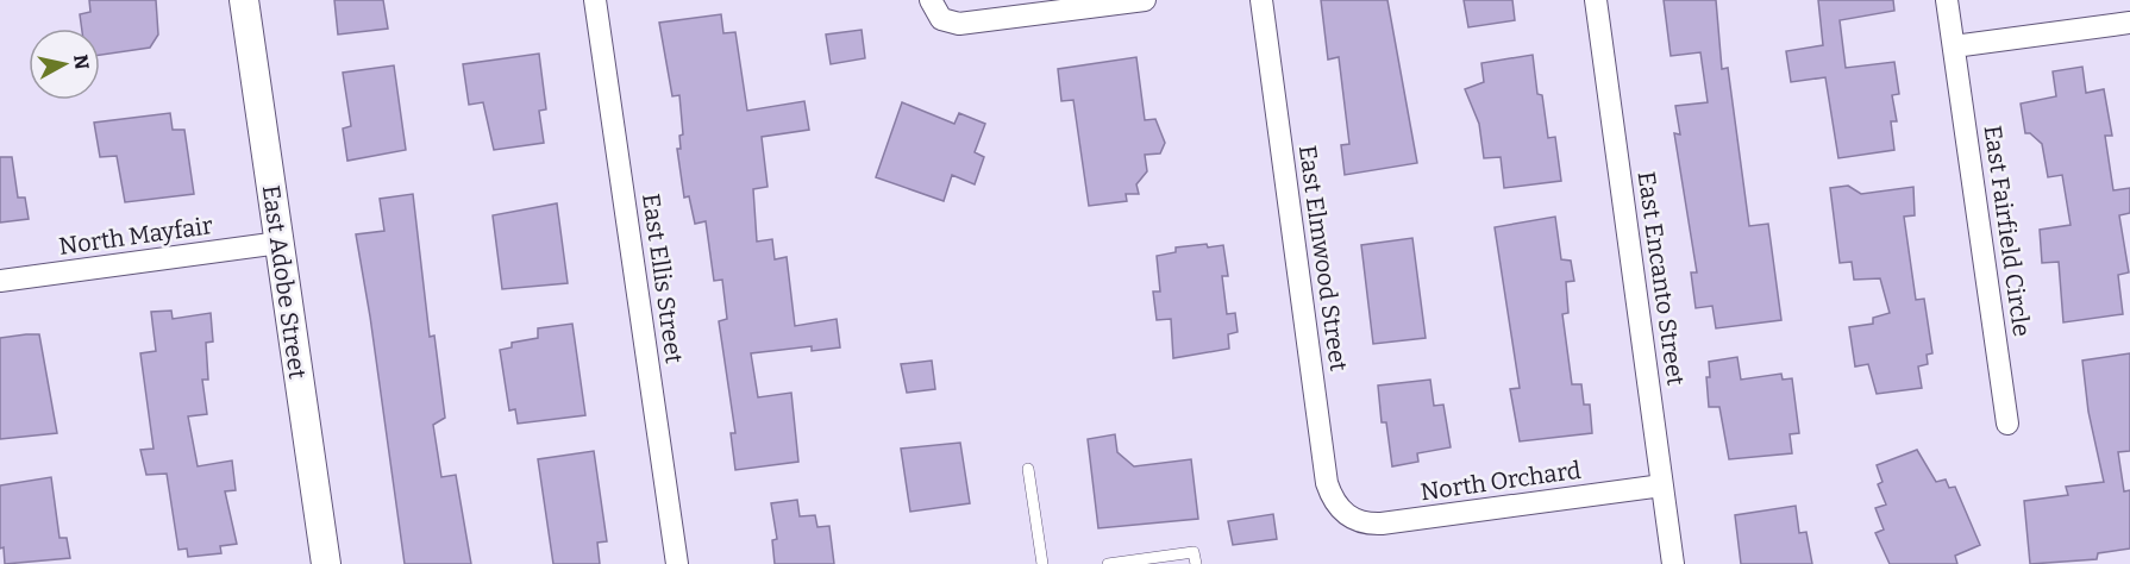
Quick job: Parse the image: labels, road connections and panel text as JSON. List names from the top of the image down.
{
  "streets": {
    "street": [
      "East Fairfield Circle",
      "North Mayfair",
      "East Elmwood Street",
      "East Ellis Street",
      "East Encanto Street",
      "East Adobe Street",
      "North Orchard"
    ]
  },
  "crossings": [
    ["North Mayfair", "East Adobe Street"],
    ["East Elmwood Street", "North Orchard"],
    ["East Encanto Street", "North Orchard"]
  ],
  "north": "right"
}
